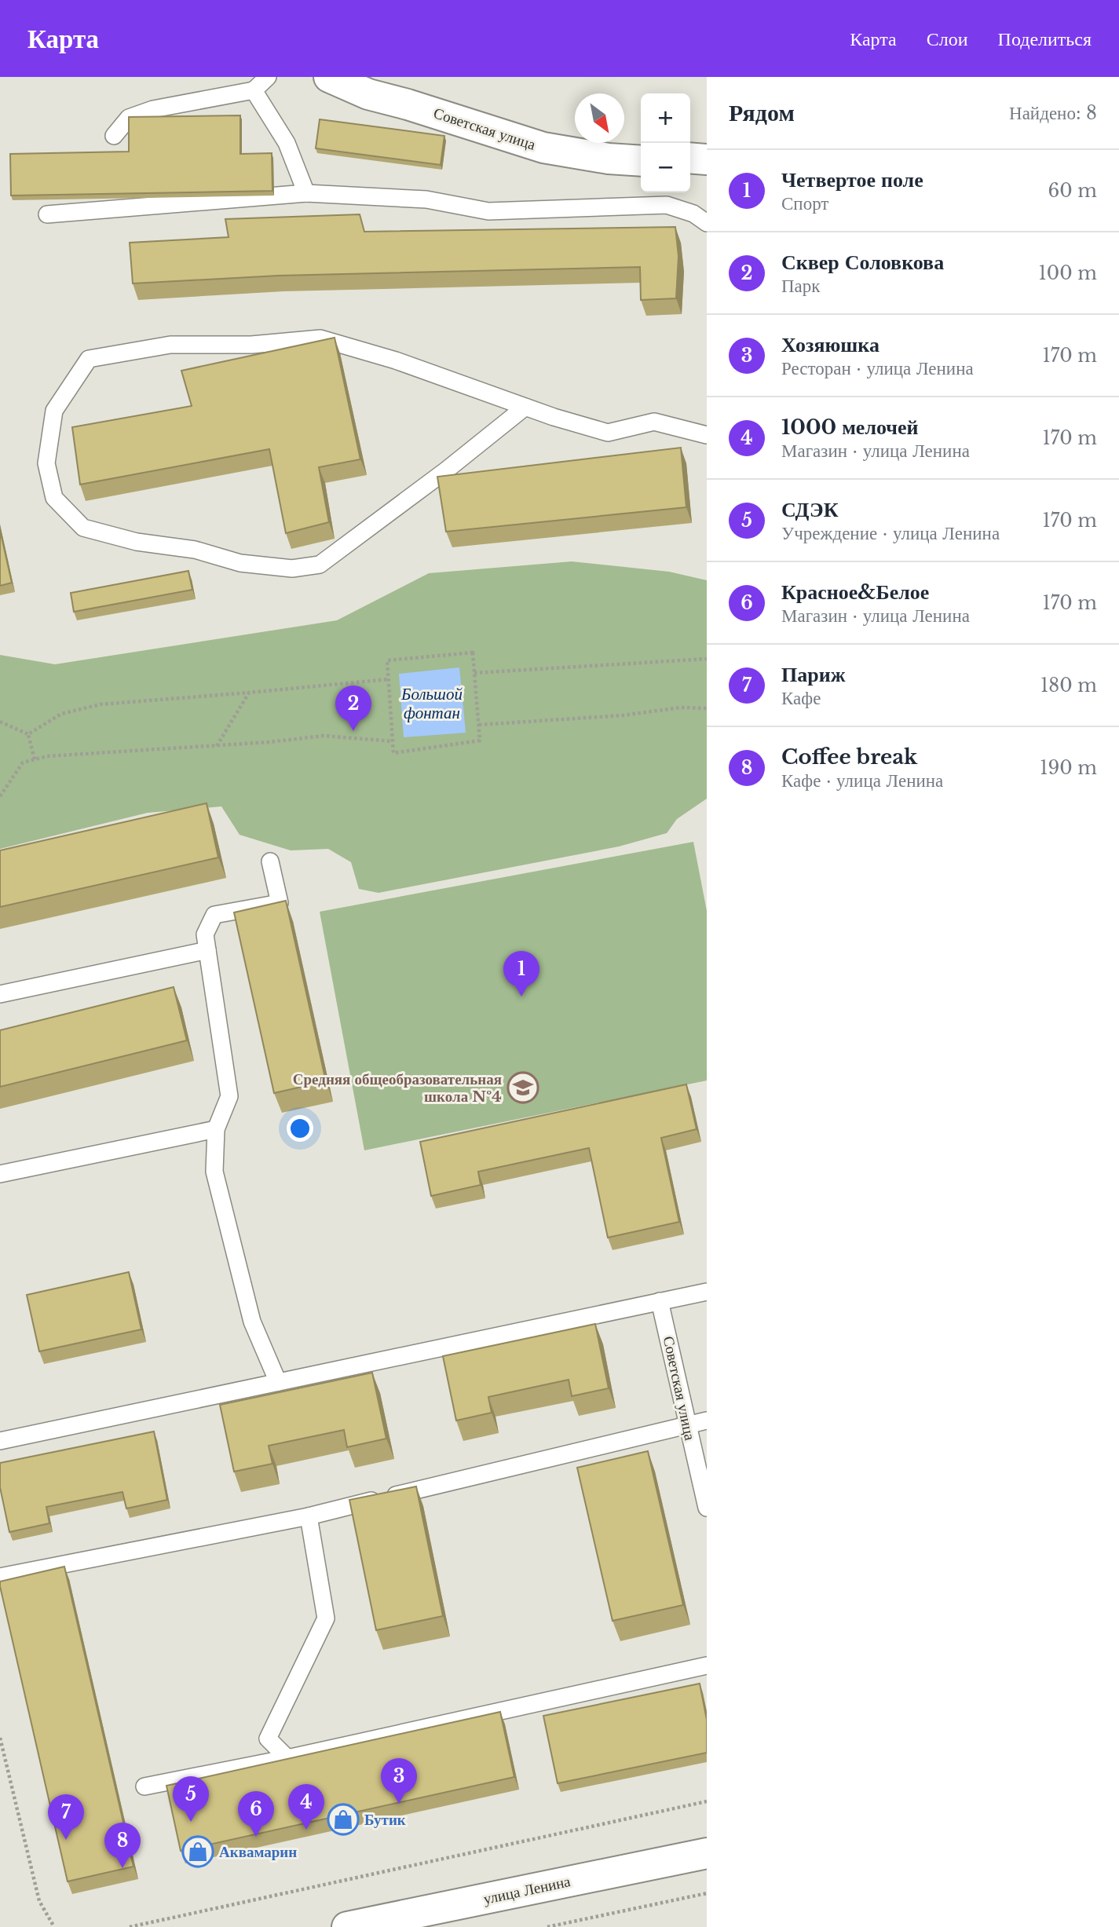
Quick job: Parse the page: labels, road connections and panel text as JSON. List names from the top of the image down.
{
  "streets": {
    "street": ["Советская улица", "улица Ленина"]
  },
  "water": ["Большой фонтан"],
  "places": {
    "school or university": ["Средняя общеобразовательная школа №4"],
    "shop": ["Бутик", "Аквамарин"]
  },
  "north": "bottom right",
  "page": {
    "header": "Карта",
    "nav": ["Карта", "Слои", "Поделиться"],
    "heading": ["Рядом", "Найдено: 8"],
    "map_buttons": ["+", "−"],
    "list": [
      {
        "mark": "1",
        "name": "Четвертое поле",
        "note": "Спорт",
        "value": "60 m"
      },
      {
        "mark": "2",
        "name": "Сквер Соловкова",
        "note": "Парк",
        "value": "100 m"
      },
      {
        "mark": "3",
        "name": "Хозяюшка",
        "note": "Ресторан · улица Ленина",
        "value": "170 m"
      },
      {
        "mark": "4",
        "name": "1000 мелочей",
        "note": "Магазин · улица Ленина",
        "value": "170 m"
      },
      {
        "mark": "5",
        "name": "СДЭК",
        "note": "Учреждение · улица Ленина",
        "value": "170 m"
      },
      {
        "mark": "6",
        "name": "Красное&Белое",
        "note": "Магазин · улица Ленина",
        "value": "170 m"
      },
      {
        "mark": "7",
        "name": "Париж",
        "note": "Кафе",
        "value": "180 m"
      },
      {
        "mark": "8",
        "name": "Coffee break",
        "note": "Кафе · улица Ленина",
        "value": "190 m"
      }
    ],
    "pins": [
      "2",
      "1",
      "3",
      "5",
      "4",
      "6",
      "7",
      "8"
    ]
  }
}
